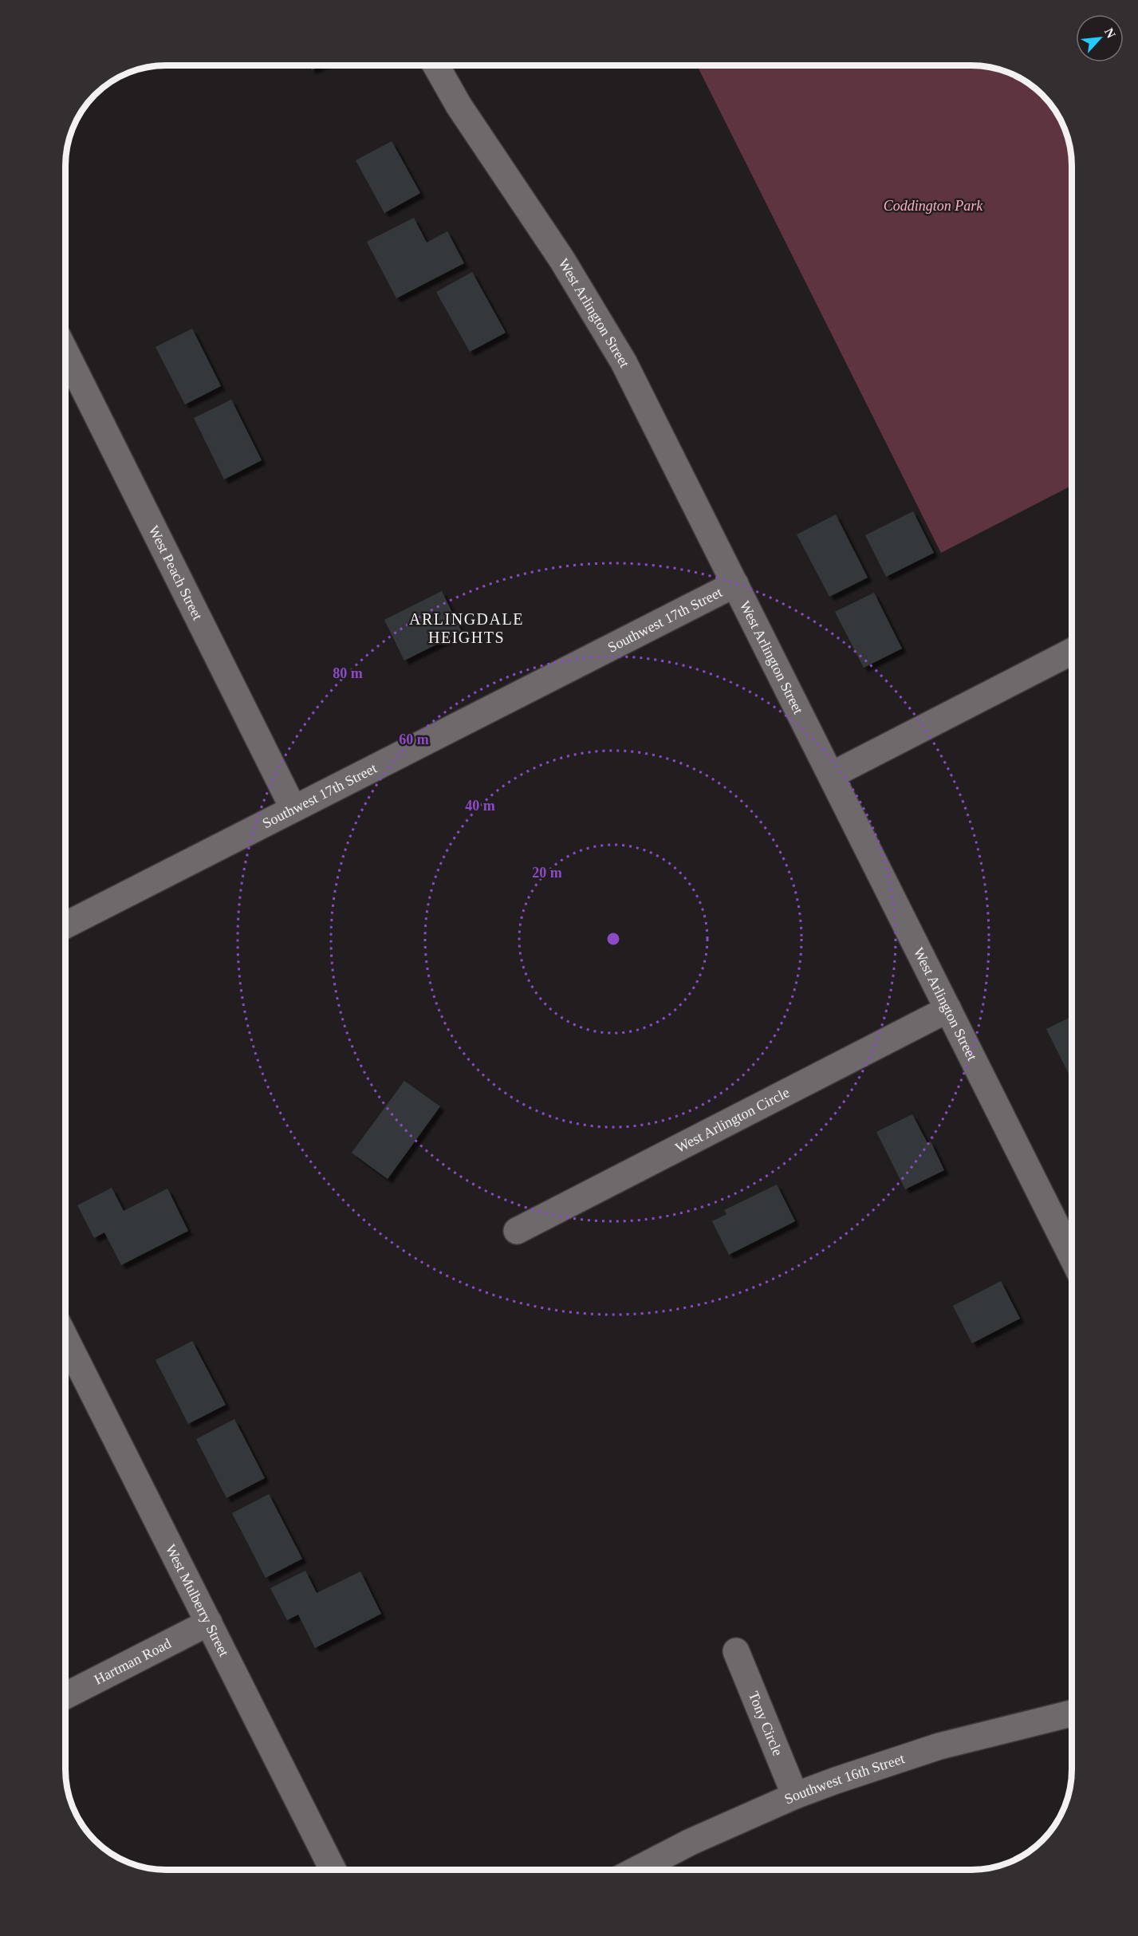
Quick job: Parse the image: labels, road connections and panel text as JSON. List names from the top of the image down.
{
  "streets": {
    "street": [
      "West Arlington Street",
      "West Peach Street",
      "Southwest 17th Street",
      "West Arlington Circle",
      "West Mulberry Street",
      "Hartman Road",
      "Tony Circle",
      "Southwest 16th Street"
    ]
  },
  "crossings": [
    ["West Arlington Street", "Southwest 17th Street"],
    ["West Arlington Street", "West Arlington Circle"],
    ["West Peach Street", "Southwest 17th Street"],
    ["West Mulberry Street", "Hartman Road"],
    ["Tony Circle", "Southwest 16th Street"]
  ],
  "districts": ["ARLINGDALE HEIGHTS"],
  "parks": ["Coddington Park"],
  "north": "top right",
  "rings": [
    "80 m",
    "60 m",
    "40 m",
    "20 m"
  ]
}
